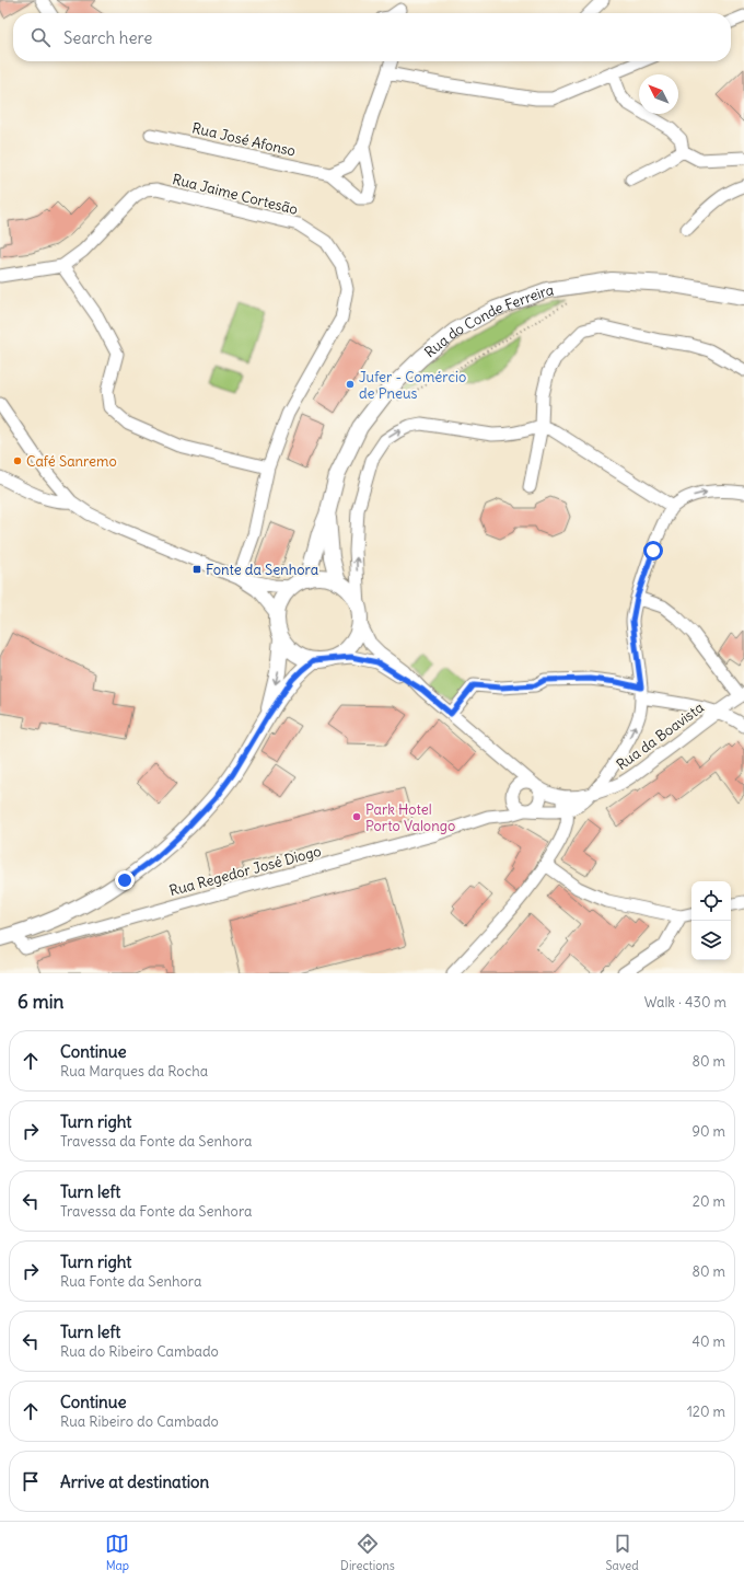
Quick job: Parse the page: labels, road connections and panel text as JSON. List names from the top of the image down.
{
  "streets": {
    "main road": ["Rua do Conde Ferreira"],
    "street": [
      "Rua José Afonso",
      "Rua Jaime Cortesão",
      "Rua da Boavista",
      "Rua Regedor José Diogo"
    ]
  },
  "crossings": [
    ["Rua da Boavista", "Rua Regedor José Diogo"]
  ],
  "places": {
    "other": ["Jufer - Comércio de Pneus", "Café Sanremo", "Park Hotel Porto Valongo"],
    "transit": ["Fonte da Senhora"]
  },
  "north": "top left",
  "page": {
    "search": "Search here",
    "heading": ["6 min", "Walk · 430 m"],
    "list": [
      ["Continue", "Rua Marques da Rocha", "80 m"],
      ["Turn right", "Travessa da Fonte da Senhora", "90 m"],
      ["Turn left", "Travessa da Fonte da Senhora", "20 m"],
      ["Turn right", "Rua Fonte da Senhora", "80 m"],
      ["Turn left", "Rua do Ribeiro Cambado", "40 m"],
      ["Continue", "Rua Ribeiro do Cambado", "120 m"],
      "Arrive at destination"
    ],
    "nav": ["Map", "Directions", "Saved"]
  }
}
